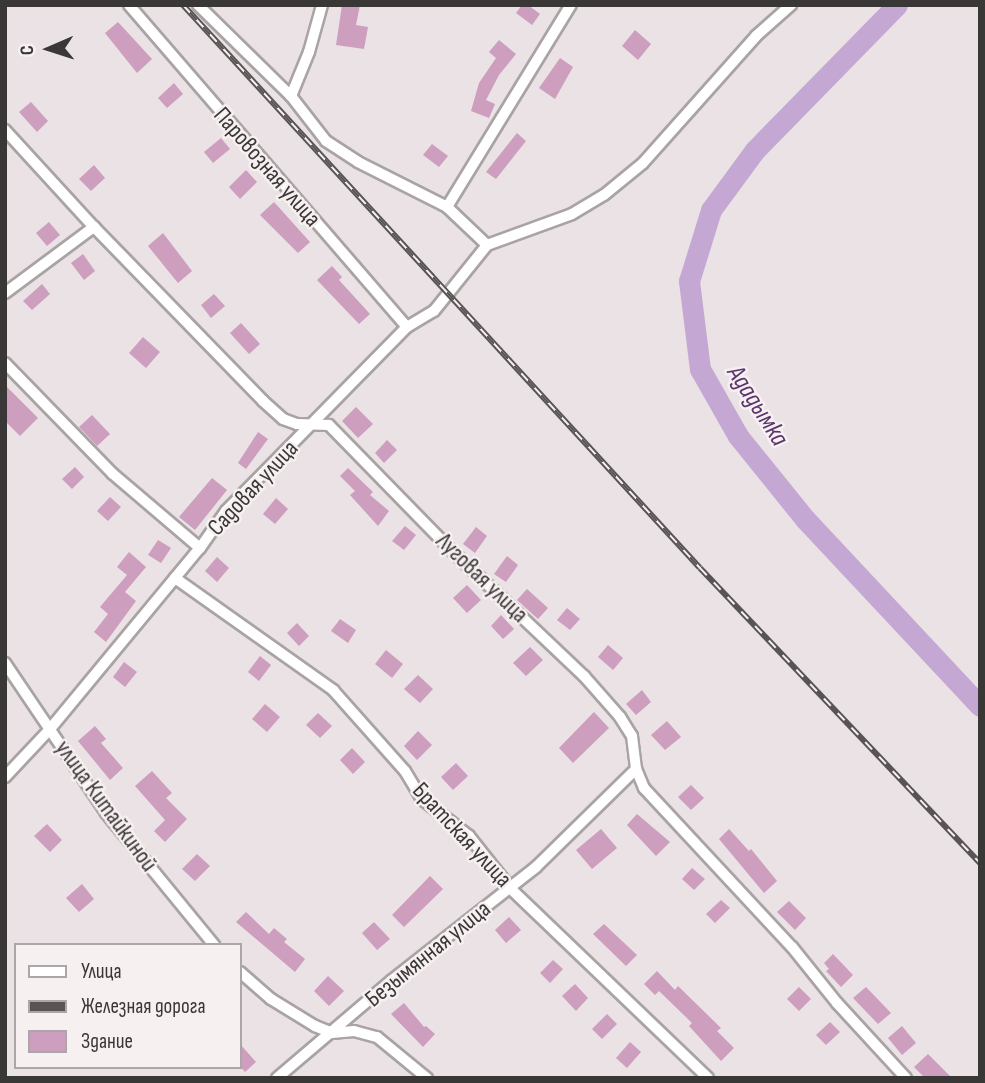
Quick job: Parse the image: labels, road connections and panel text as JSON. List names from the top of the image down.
{
  "streets": {
    "street": [
      "Паровозная улица",
      "Садовая улица",
      "Луговая улица",
      "улица Китайкиной",
      "Братская улица",
      "Безымянная улица"
    ]
  },
  "crossings": [
    ["Паровозная улица", "Садовая улица"],
    ["Садовая улица", "Луговая улица"],
    ["Садовая улица", "улица Китайкиной"],
    ["Садовая улица", "Братская улица"],
    ["Луговая улица", "Безымянная улица"],
    ["Братская улица", "Безымянная улица"]
  ],
  "water": ["Ададымка"],
  "legend": ["Улица", "Железная дорога", "Здание"],
  "north": "left"
}
